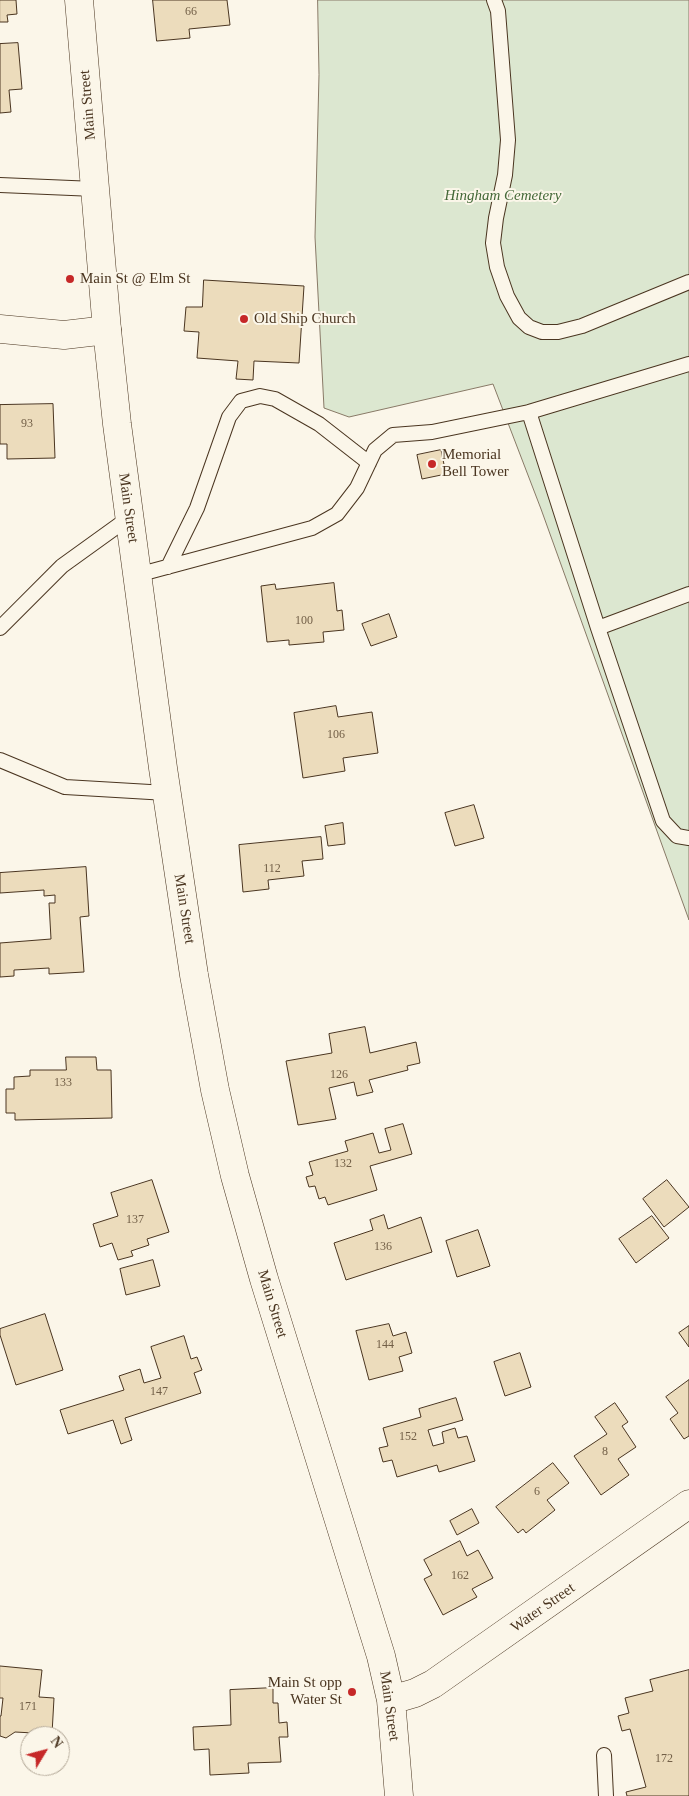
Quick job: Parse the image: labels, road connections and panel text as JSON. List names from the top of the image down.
{
  "streets": {
    "main road": ["Main Street", "Water Street"]
  },
  "crossings": [
    ["Main Street", "Water Street"]
  ],
  "parks": ["Hingham Cemetery"],
  "places": [
    "Main St @ Elm St",
    "Old Ship Church",
    "Memorial Bell Tower",
    "Main St opp Water St"
  ],
  "house_numbers": [
    "66",
    "93",
    "100",
    "106",
    "112",
    "126",
    "133",
    "132",
    "137",
    "136",
    "144",
    "147",
    "152",
    "8",
    "6",
    "162",
    "171",
    "172"
  ],
  "north": "top right"
}
